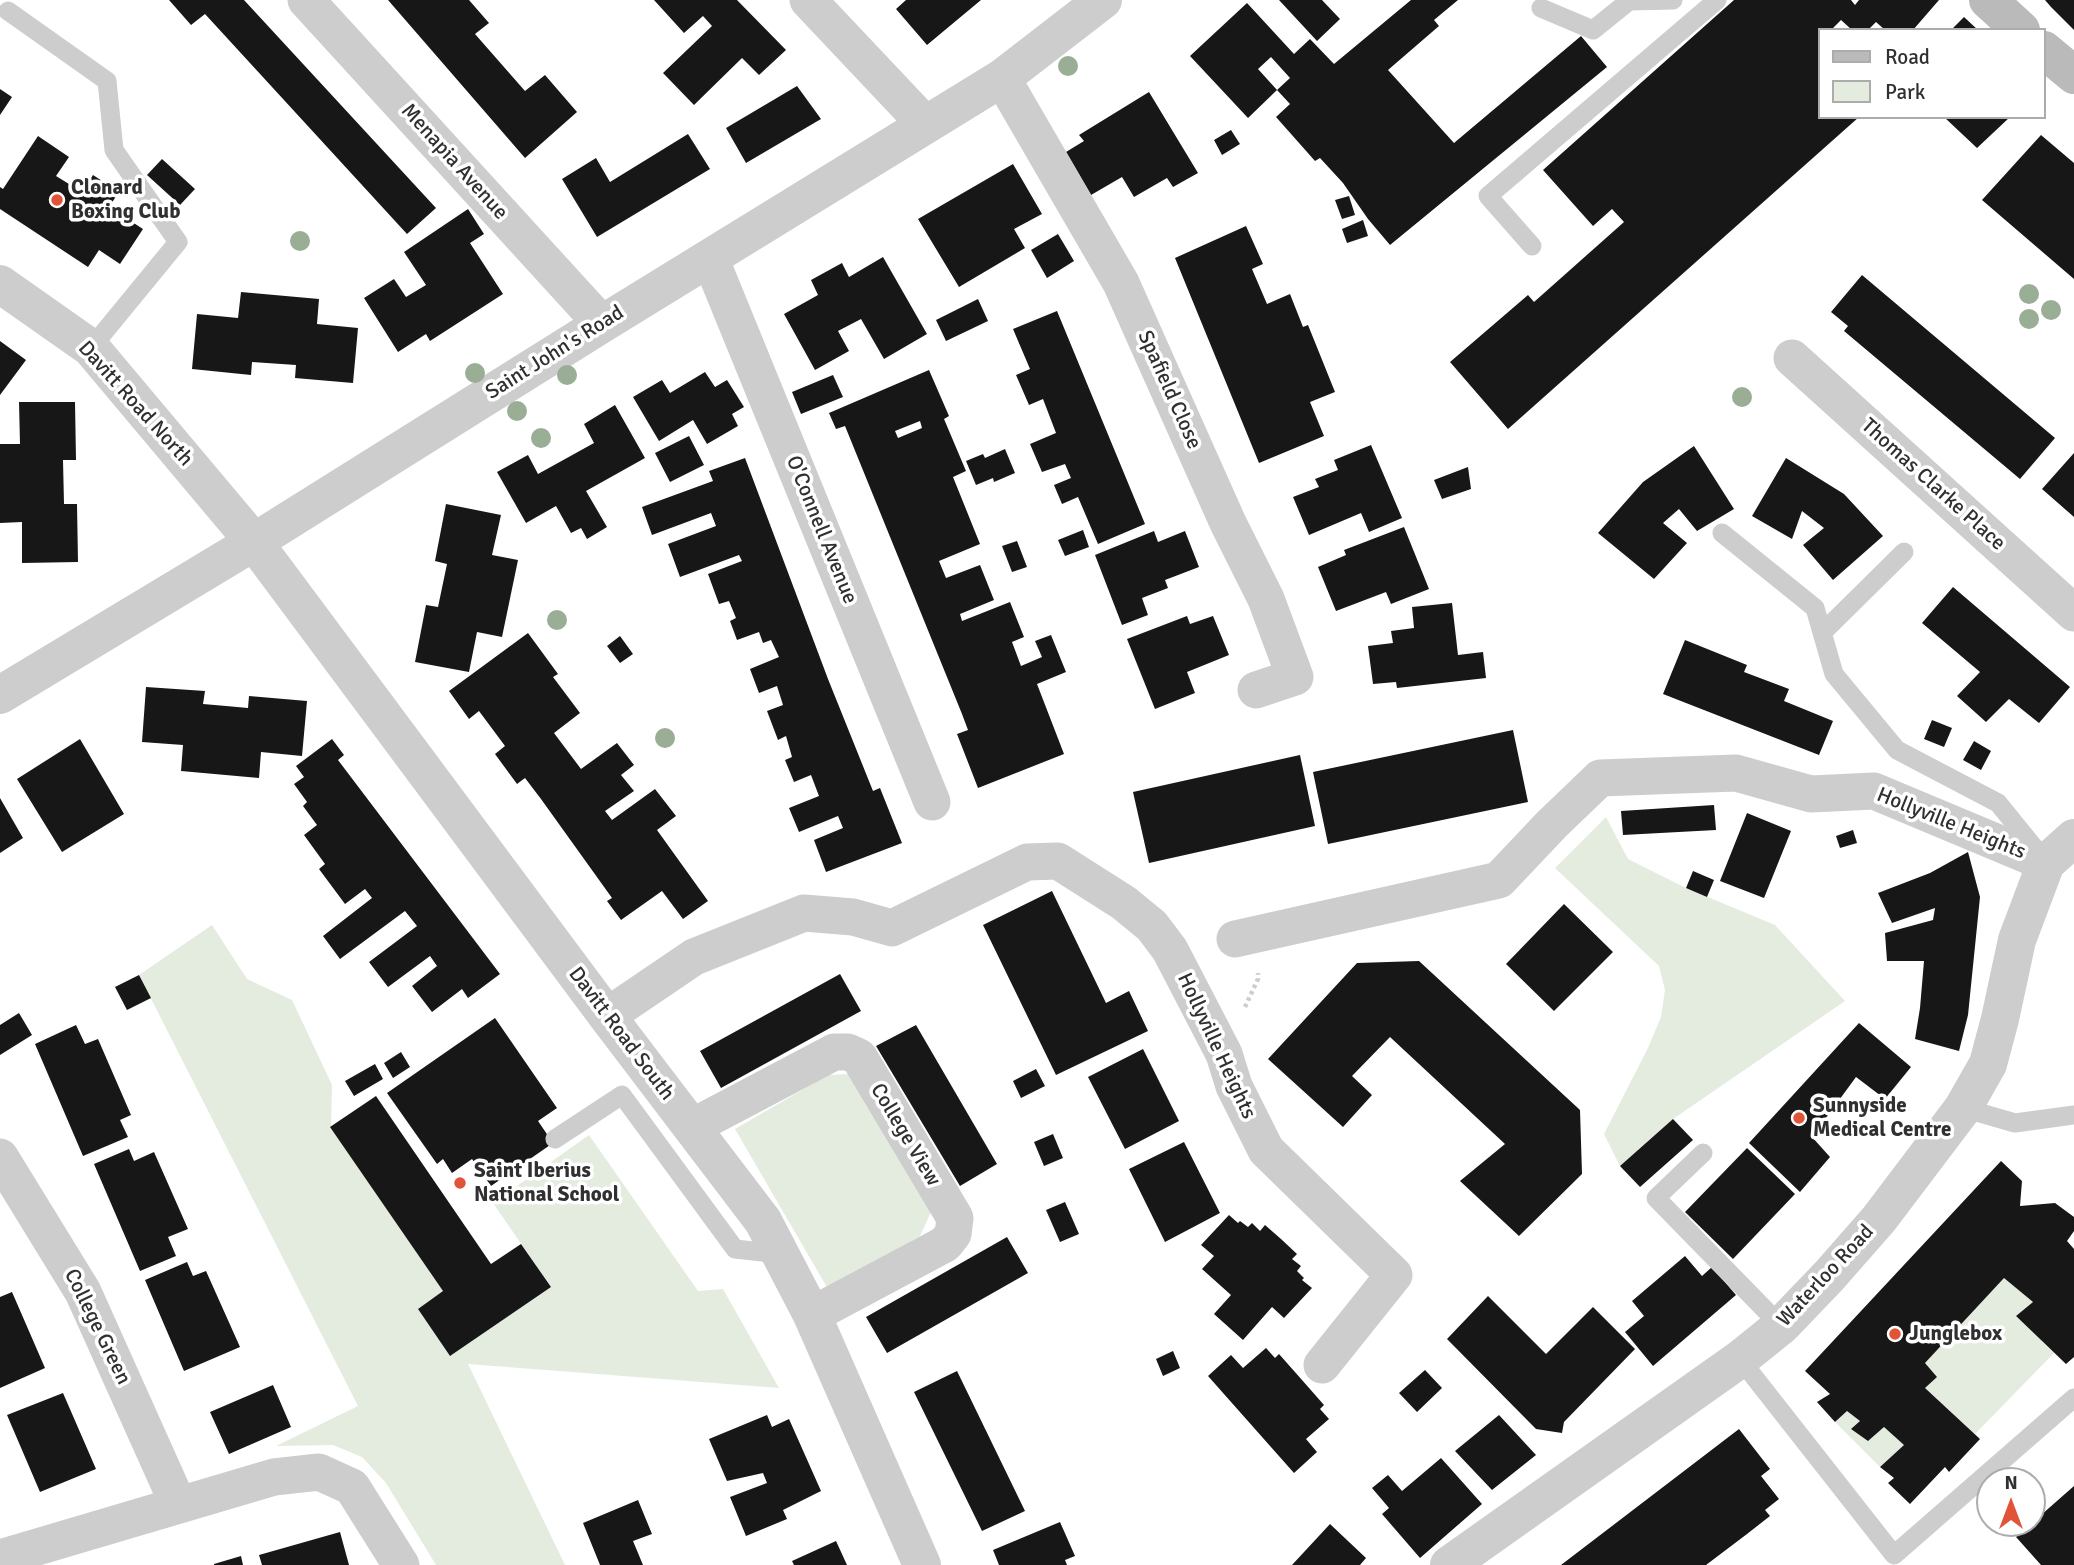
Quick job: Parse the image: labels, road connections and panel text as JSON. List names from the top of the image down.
{
  "streets": {
    "street": [
      "Menapia Avenue",
      "Saint John's Road",
      "Spafield Close",
      "Davitt Road North",
      "Thomas Clarke Place",
      "O'Connell Avenue",
      "Hollyville Heights",
      "Davitt Road South",
      "College View",
      "Waterloo Road",
      "College Green"
    ]
  },
  "crossings": [
    ["Menapia Avenue", "Saint John's Road"],
    ["Saint John's Road", "Spafield Close"],
    ["Saint John's Road", "Davitt Road North"],
    ["Saint John's Road", "O'Connell Avenue"],
    ["Saint John's Road", "Davitt Road South"],
    ["Davitt Road North", "Davitt Road South"],
    ["Hollyville Heights", "Davitt Road South"],
    ["Hollyville Heights", "Waterloo Road"],
    ["Davitt Road South", "College View"]
  ],
  "places": [
    "Clonard Boxing Club",
    "Sunnyside Medical Centre",
    "Saint Iberius National School",
    "Junglebox"
  ],
  "legend": ["Road", "Park"],
  "north": "top"
}
